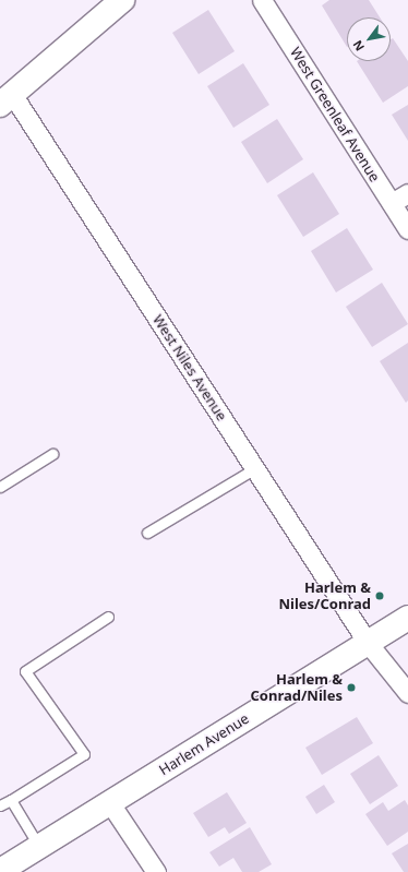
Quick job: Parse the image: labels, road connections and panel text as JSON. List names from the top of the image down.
{
  "streets": {
    "main road": ["Harlem Avenue"],
    "street": ["West Greenleaf Avenue", "West Niles Avenue"]
  },
  "crossings": [
    ["West Niles Avenue", "Harlem Avenue"]
  ],
  "places": ["Harlem & Niles/Conrad", "Harlem & Conrad/Niles"],
  "north": "bottom left"
}
